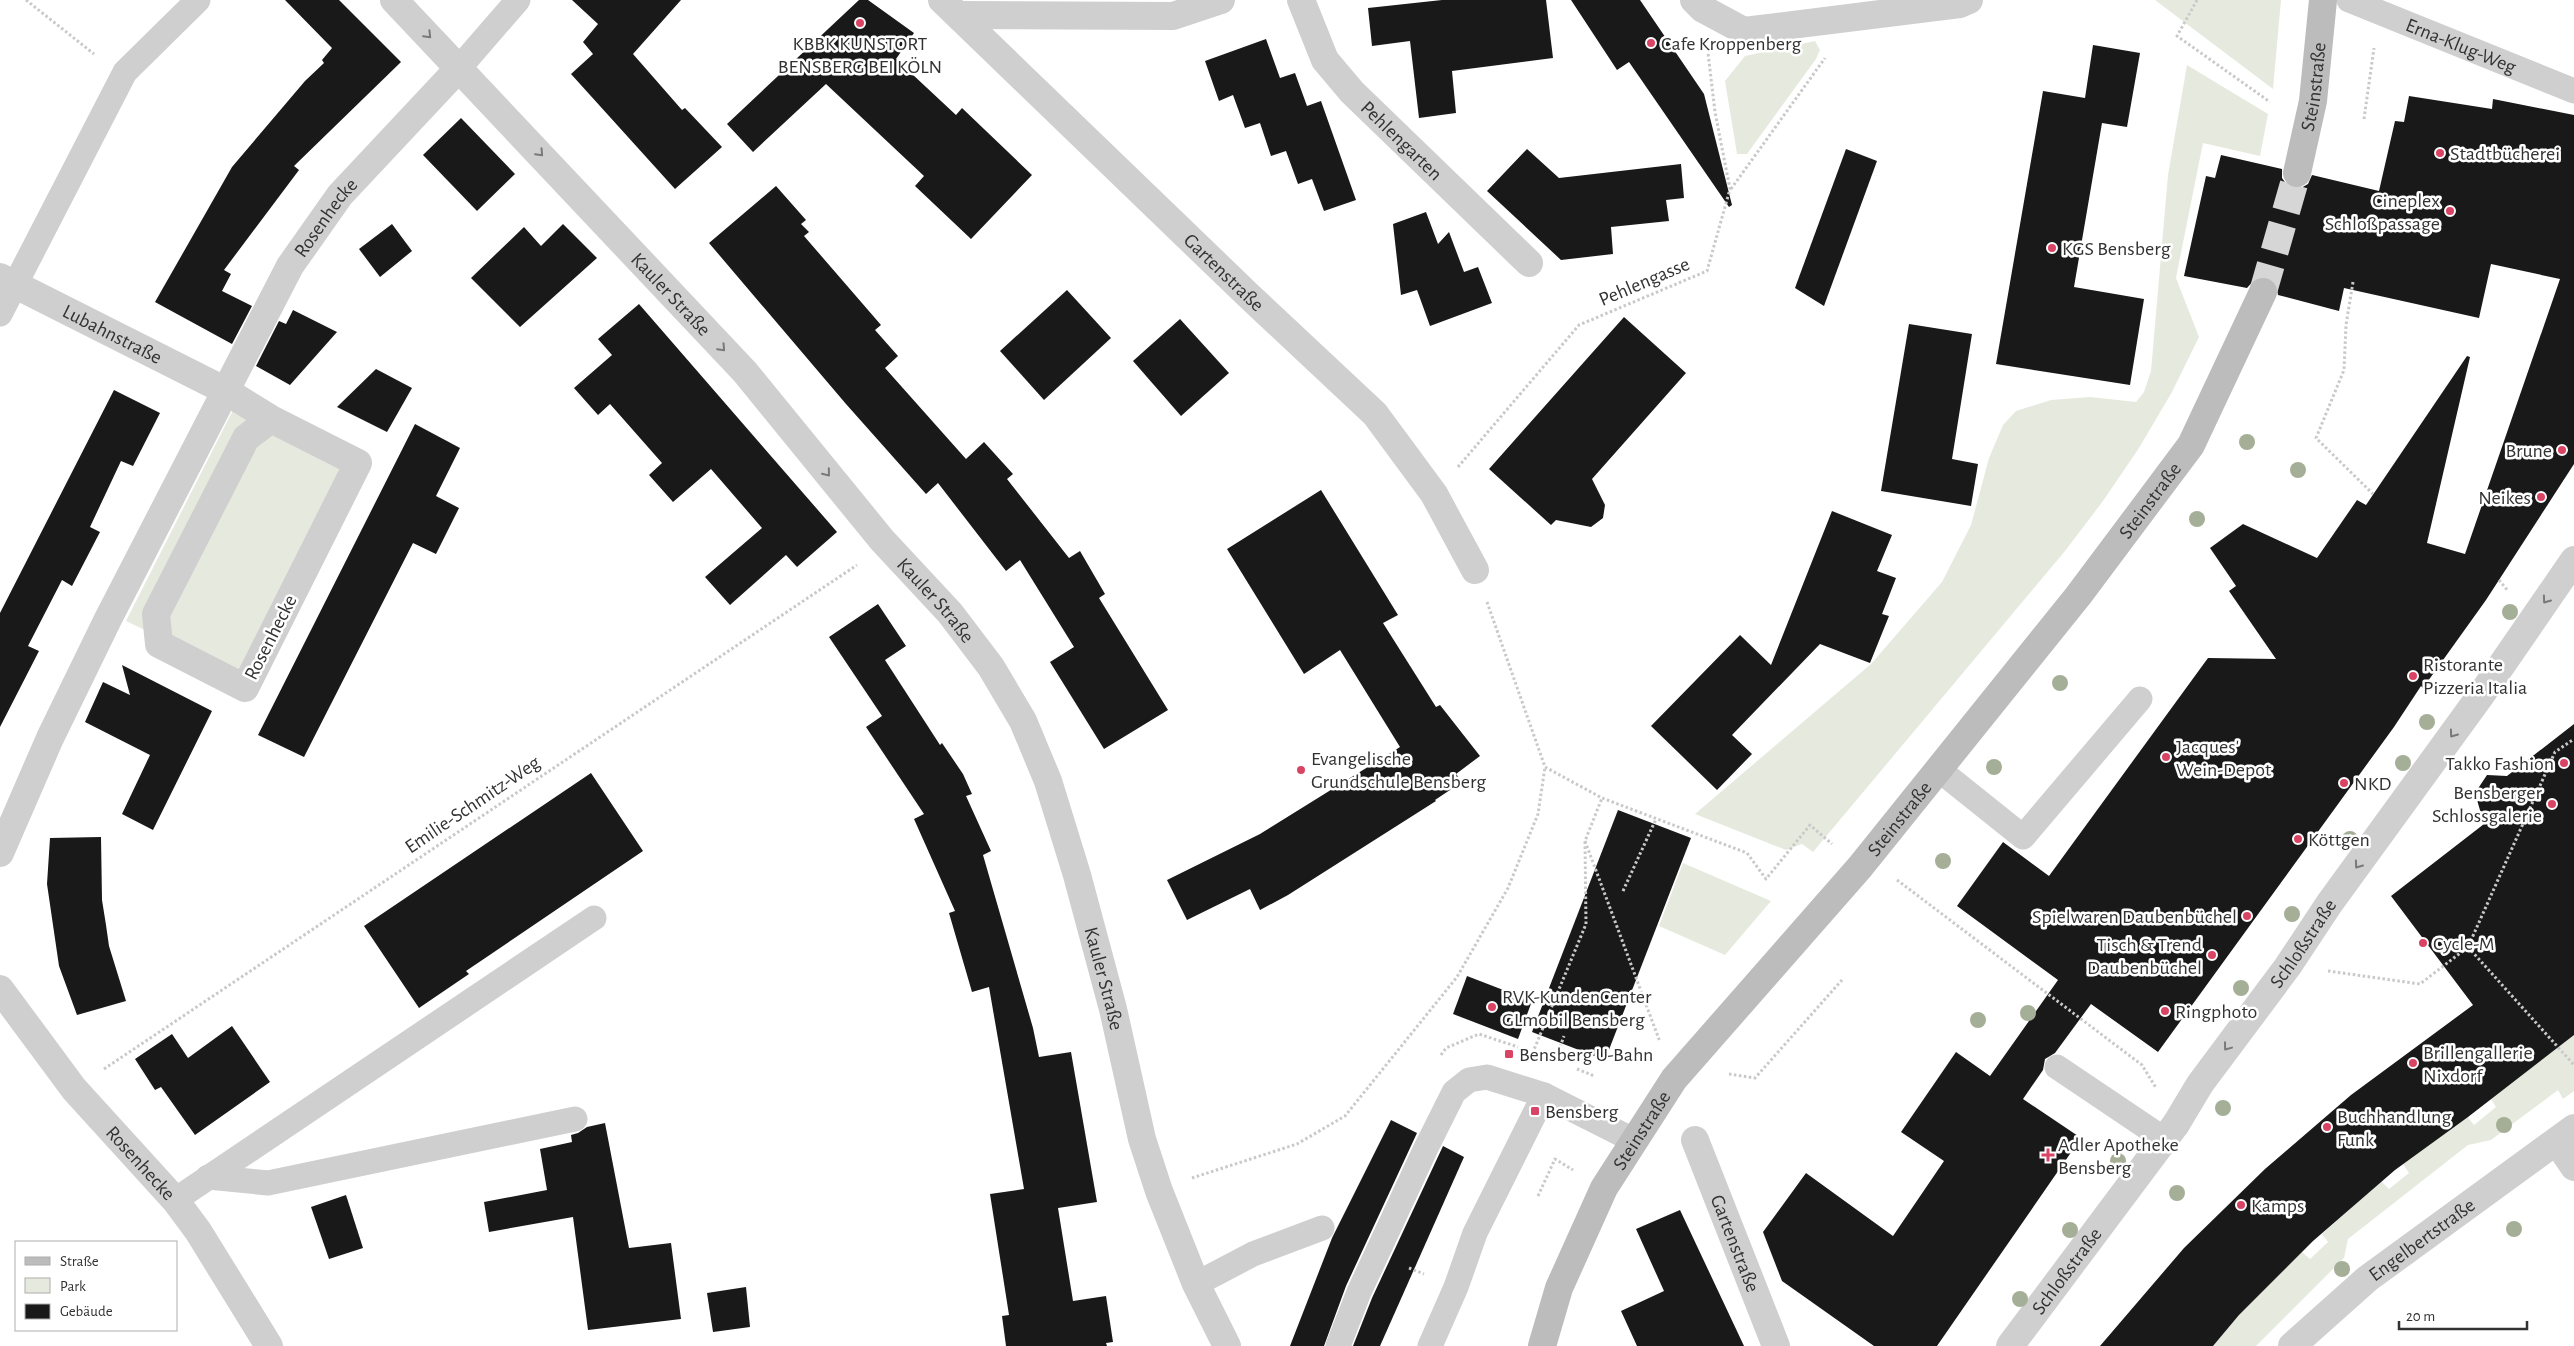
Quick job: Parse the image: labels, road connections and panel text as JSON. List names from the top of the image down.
{
  "streets": {
    "main road": ["Steinstraße"],
    "street": [
      "Pehlengarten",
      "Rosenhecke",
      "Gartenstraße",
      "Kauler Straße",
      "Lubahnstraße",
      "Schloßstraße",
      "Engelbertstraße"
    ],
    "lane": ["Erna-Klug-Weg"],
    "path": ["Pehlengasse", "Emilie-Schmitz-Weg"]
  },
  "crossings": [
    ["Rosenhecke", "Kauler Straße"],
    ["Rosenhecke", "Lubahnstraße"],
    ["Rosenhecke", "Emilie-Schmitz-Weg"],
    ["Gartenstraße", "Pehlengasse"],
    ["Kauler Straße", "Emilie-Schmitz-Weg"]
  ],
  "one_way": ["Kauler Straße", "Schloßstraße"],
  "places": {
    "other": [
      "KBBK KUNSTORT BENSBERG BEI KÖLN",
      "Cafe Kroppenberg",
      "Stadtbücherei",
      "Cineplex Schloßpassage",
      "KGS Bensberg",
      "Brune",
      "Neikes",
      "Ristorante Pizzeria Italia",
      "Jacques' Wein-Depot",
      "Takko Fashion",
      "Evangelische Grundschule Bensberg",
      "NKD",
      "Bensberger Schlossgalerie",
      "Köttgen",
      "Spielwaren Daubenbüchel",
      "Cycle-M",
      "Tisch & Trend Daubenbüchel",
      "RVK-KundenCenter GLmobil Bensberg",
      "Ringphoto",
      "Brillengallerie Nixdorf",
      "Buchhandlung Funk",
      "Kamps"
    ],
    "transit": ["Bensberg U-Bahn", "Bensberg"],
    "health": ["Adler Apotheke Bensberg"]
  },
  "legend": ["Straße", "Park", "Gebäude"],
  "scale_bar": "20 m"
}
